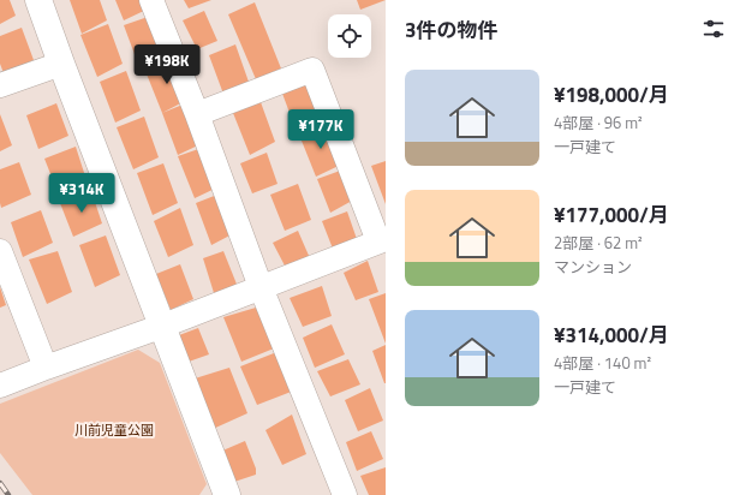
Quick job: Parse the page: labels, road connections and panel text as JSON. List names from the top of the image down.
{
  "parks": ["川前児童公園"],
  "page": {
    "heading": "3件の物件",
    "price": ["¥198K", "¥177K", "¥314K"],
    "list": [
      {
        "name": "¥198,000/月",
        "note": "4部屋 · 96 m² · 一戸建て"
      },
      {
        "name": "¥177,000/月",
        "note": "2部屋 · 62 m² · マンション"
      },
      {
        "name": "¥314,000/月",
        "note": "4部屋 · 140 m² · 一戸建て"
      }
    ]
  }
}
